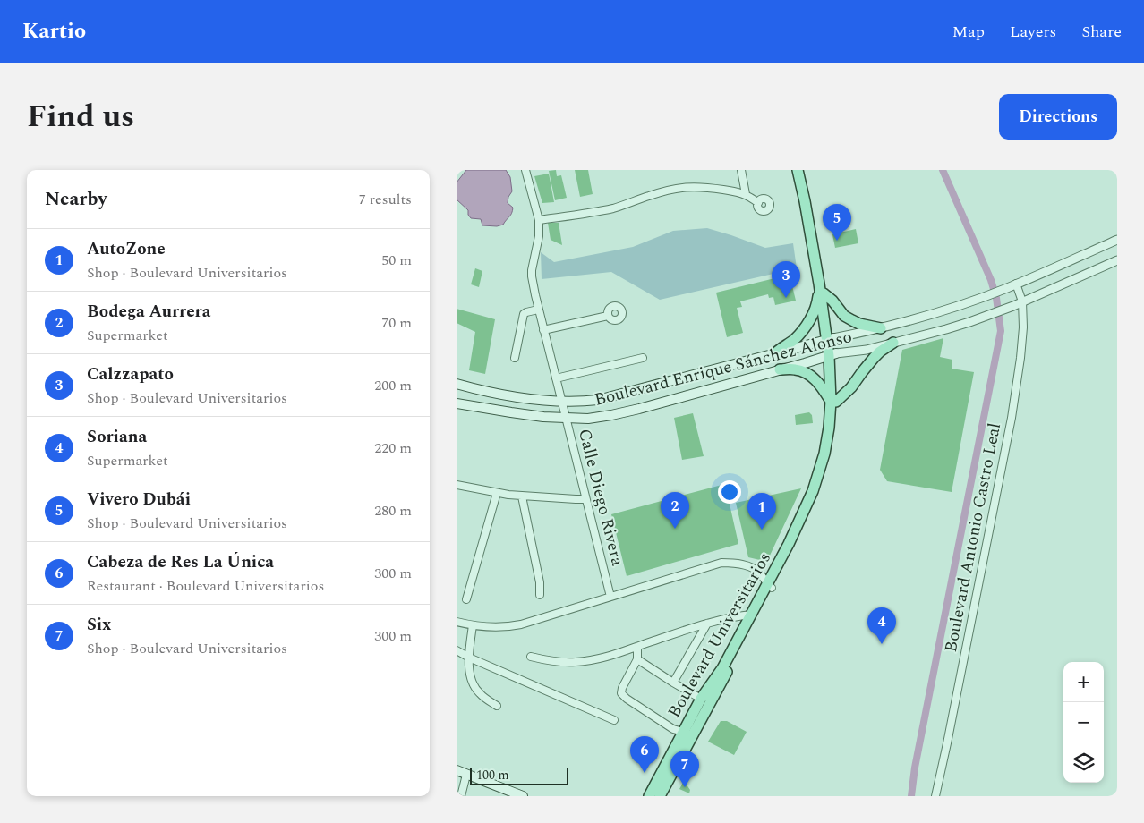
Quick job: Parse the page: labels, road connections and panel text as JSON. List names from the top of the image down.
{
  "streets": {
    "main road": ["Boulevard Enrique Sánchez Alonso", "Boulevard Universitarios"],
    "street": ["Calle Diego Rivera", "Boulevard Antonio Castro Leal"]
  },
  "crossings": [
    ["Boulevard Enrique Sánchez Alonso", "Calle Diego Rivera"],
    ["Boulevard Enrique Sánchez Alonso", "Boulevard Antonio Castro Leal"],
    ["Boulevard Enrique Sánchez Alonso", "Boulevard Universitarios"]
  ],
  "scale_bar": "100 m",
  "page": {
    "header": "Kartio",
    "nav": ["Map", "Layers", "Share"],
    "title": "Find us",
    "buttons": "Directions",
    "heading": ["Nearby", "7 results"],
    "pins": [
      "5",
      "3",
      "2",
      "1",
      "4",
      "6",
      "7"
    ],
    "list": [
      {
        "mark": "1",
        "name": "AutoZone",
        "note": "Shop · Boulevard Universitarios",
        "value": "50 m"
      },
      {
        "mark": "2",
        "name": "Bodega Aurrera",
        "note": "Supermarket",
        "value": "70 m"
      },
      {
        "mark": "3",
        "name": "Calzzapato",
        "note": "Shop · Boulevard Universitarios",
        "value": "200 m"
      },
      {
        "mark": "4",
        "name": "Soriana",
        "note": "Supermarket",
        "value": "220 m"
      },
      {
        "mark": "5",
        "name": "Vivero Dubái",
        "note": "Shop · Boulevard Universitarios",
        "value": "280 m"
      },
      {
        "mark": "6",
        "name": "Cabeza de Res La Única",
        "note": "Restaurant · Boulevard Universitarios",
        "value": "300 m"
      },
      {
        "mark": "7",
        "name": "Six",
        "note": "Shop · Boulevard Universitarios",
        "value": "300 m"
      }
    ],
    "map_buttons": ["+", "−"],
    "scale": "100 m"
  }
}
